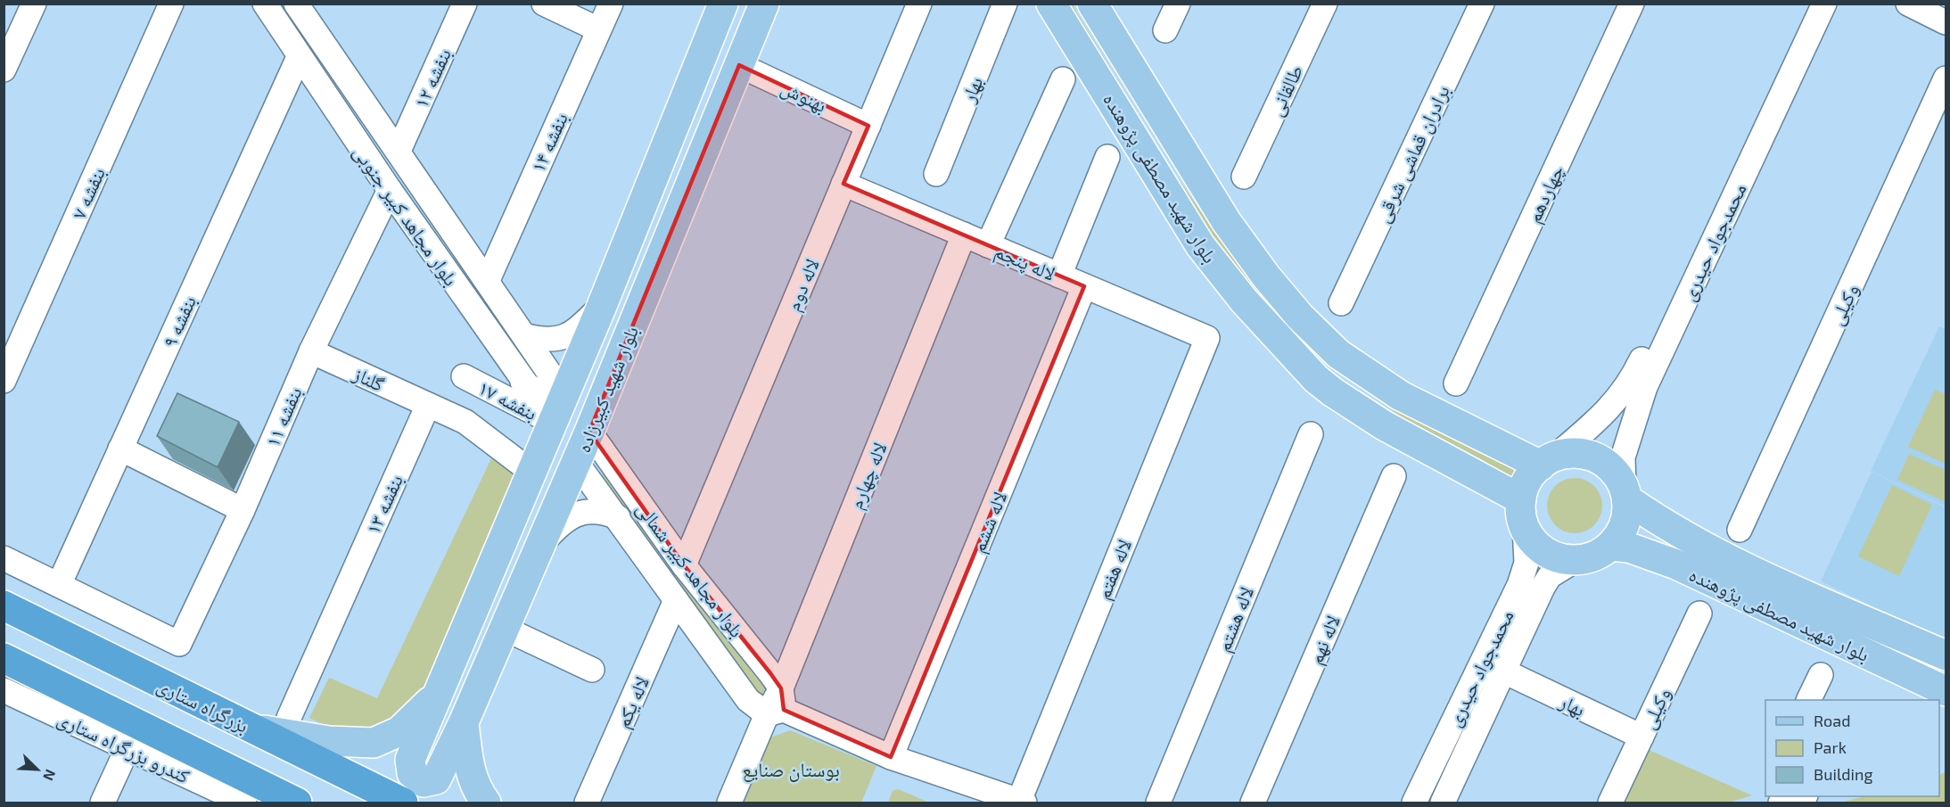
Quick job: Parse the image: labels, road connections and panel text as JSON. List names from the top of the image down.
{
  "streets": {
    "highway": ["بزرگراه ستاری"],
    "main road": ["بلوار شهید مصطفی پژوهنده", "بلوار شهید کبیرزاده"],
    "street": [
      "بنفشه ۱۲",
      "بهار",
      "طالقانی",
      "بهنوش",
      "بنفشه ۱۴",
      "برادران قماشی شرقی",
      "بنفشه ۷",
      "چهاردهم",
      "بلوار مجاهد کبیر جنوبی",
      "محمدجواد حیدری",
      "لاله پنجم",
      "لاله دوم",
      "وکیلی",
      "بنفشه ۹",
      "گلناز",
      "بنفشه ۱۷",
      "بنفشه ۱۱",
      "لاله چهارم",
      "بنفشه ۱۳",
      "لاله ششم",
      "بلوار مجاهد کبیر شمالی",
      "لاله هفتم",
      "لاله هشتم",
      "لاله نهم",
      "لاله یکم",
      "کندرو بزرگراه ستاری"
    ]
  },
  "crossings": [
    ["بنفشه ۱۲", "بلوار مجاهد کبیر جنوبی"],
    ["بهار", "محمدجواد حیدری"],
    ["بهار", "وکیلی"],
    ["بهنوش", "لاله دوم"],
    ["بهنوش", "بلوار شهید کبیرزاده"],
    ["بنفشه ۱۴", "بلوار مجاهد کبیر جنوبی"],
    ["بلوار شهید مصطفی پژوهنده", "محمدجواد حیدری"],
    ["بلوار مجاهد کبیر جنوبی", "بنفشه ۹"],
    ["بلوار مجاهد کبیر جنوبی", "بلوار شهید کبیرزاده"],
    ["بلوار مجاهد کبیر جنوبی", "بنفشه ۱۷"],
    ["بلوار مجاهد کبیر جنوبی", "بنفشه ۱۱"],
    ["لاله پنجم", "لاله دوم"],
    ["لاله پنجم", "لاله چهارم"],
    ["لاله پنجم", "لاله ششم"],
    ["لاله پنجم", "لاله هفتم"],
    ["لاله دوم", "بلوار مجاهد کبیر شمالی"],
    ["بنفشه ۹", "بنفشه ۱۱"],
    ["گلناز", "بنفشه ۱۱"],
    ["گلناز", "بنفشه ۱۳"],
    ["بلوار شهید کبیرزاده", "بنفشه ۱۷"],
    ["بلوار شهید کبیرزاده", "بلوار مجاهد کبیر شمالی"],
    ["لاله چهارم", "بلوار مجاهد کبیر شمالی"],
    ["لاله ششم", "بلوار مجاهد کبیر شمالی"],
    ["بلوار مجاهد کبیر شمالی", "لاله هفتم"],
    ["بلوار مجاهد کبیر شمالی", "لاله یکم"]
  ],
  "parks": ["بوستان صنایع"],
  "legend": ["Road", "Park", "Building"],
  "north": "bottom right"
}
